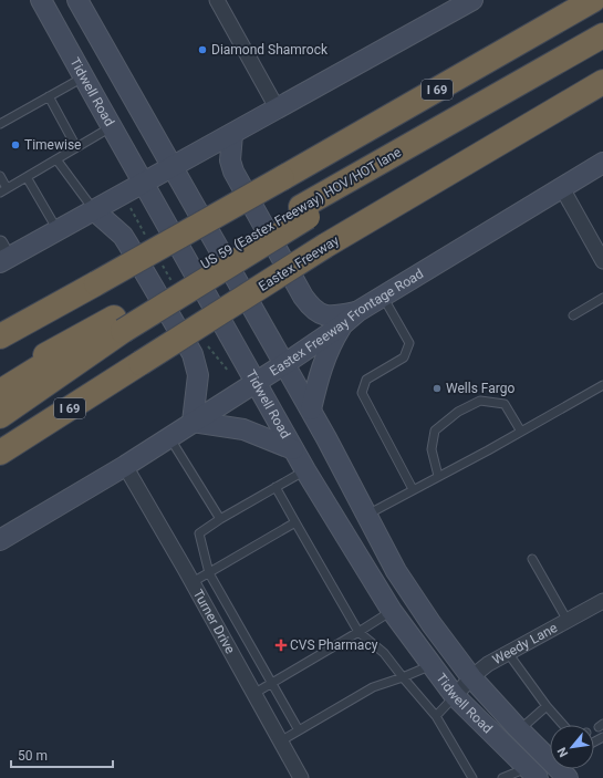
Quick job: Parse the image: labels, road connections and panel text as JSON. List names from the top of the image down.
{
  "streets": {
    "highway": ["I 69", "Eastex Freeway"],
    "main road": ["Tidwell Road", "Eastex Freeway Frontage Road"],
    "street": ["Turner Drive", "Weedy Lane"]
  },
  "crossings": [
    ["Tidwell Road", "Eastex Freeway Frontage Road"],
    ["Tidwell Road", "Weedy Lane"],
    ["Eastex Freeway Frontage Road", "Turner Drive"]
  ],
  "places": {
    "other": ["Diamond Shamrock", "Timewise", "Wells Fargo"],
    "health": ["CVS Pharmacy"]
  },
  "scale_bar": "50 m",
  "north": "bottom left"
}
